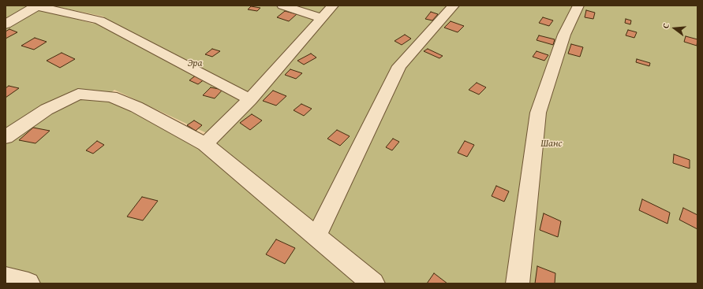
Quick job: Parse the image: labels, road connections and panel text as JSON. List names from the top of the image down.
{
  "parks": ["Эра", "Шанс"],
  "north": "left"
}
